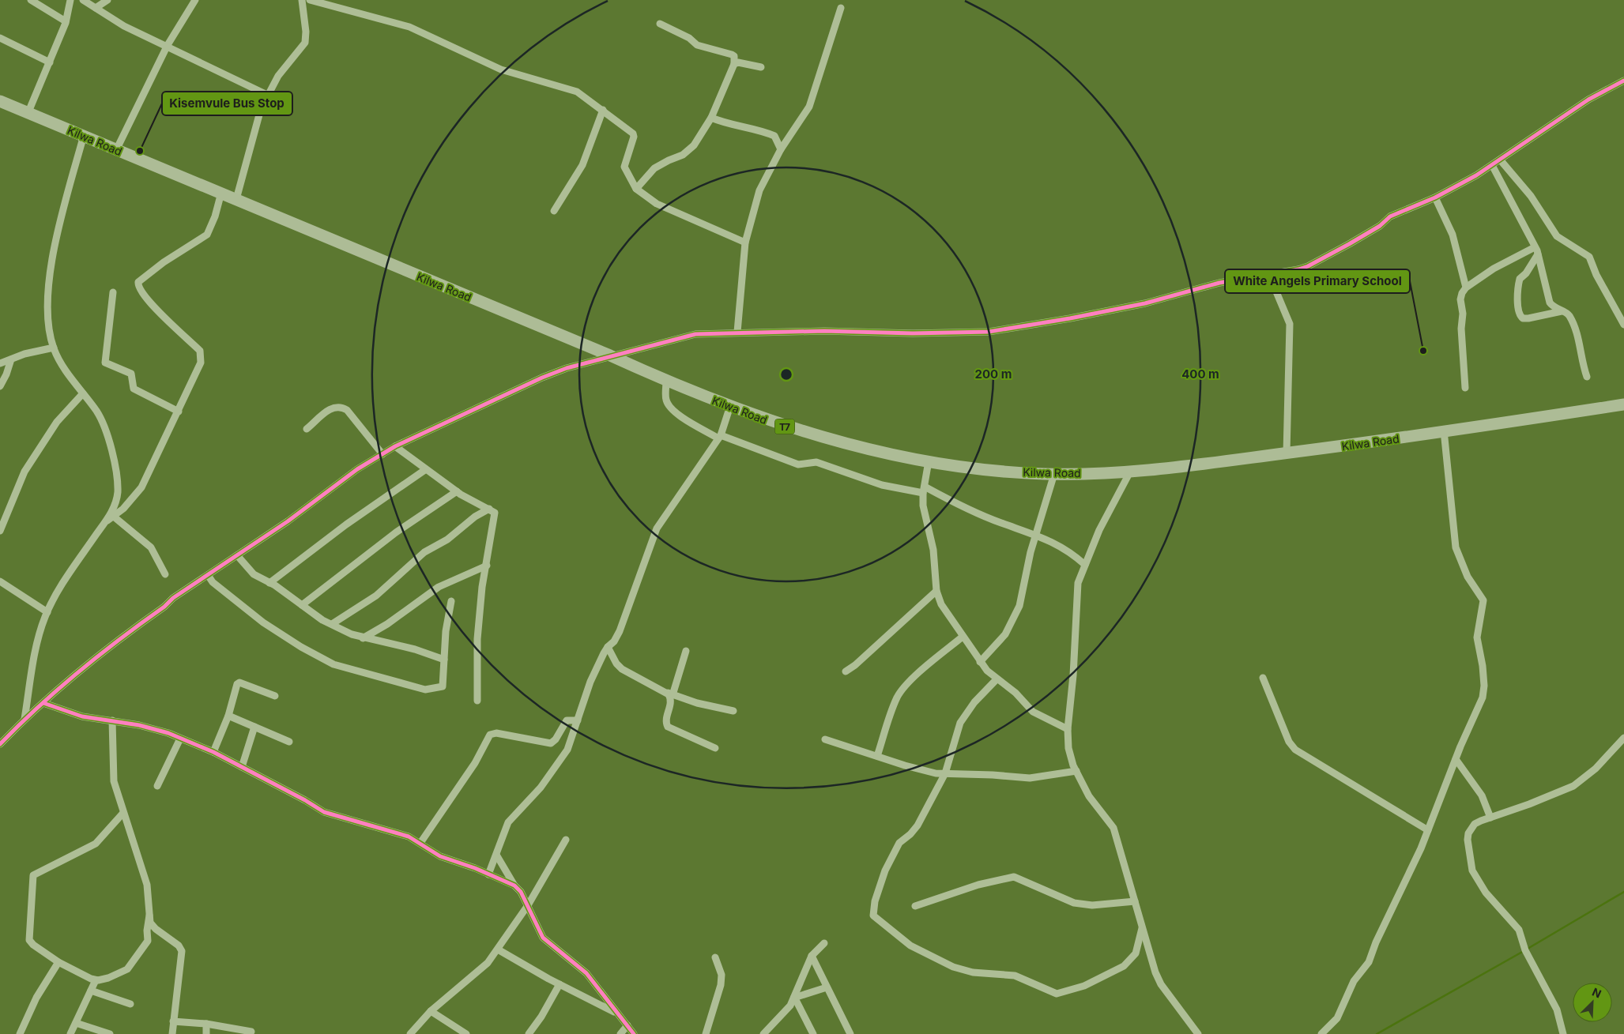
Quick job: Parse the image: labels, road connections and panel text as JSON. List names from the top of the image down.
{
  "streets": {
    "highway": ["Kilwa Road", "T7"]
  },
  "places": ["Kisemvule Bus Stop", "White Angels Primary School"],
  "north": "top right",
  "rings": ["200 m", "400 m"]
}
